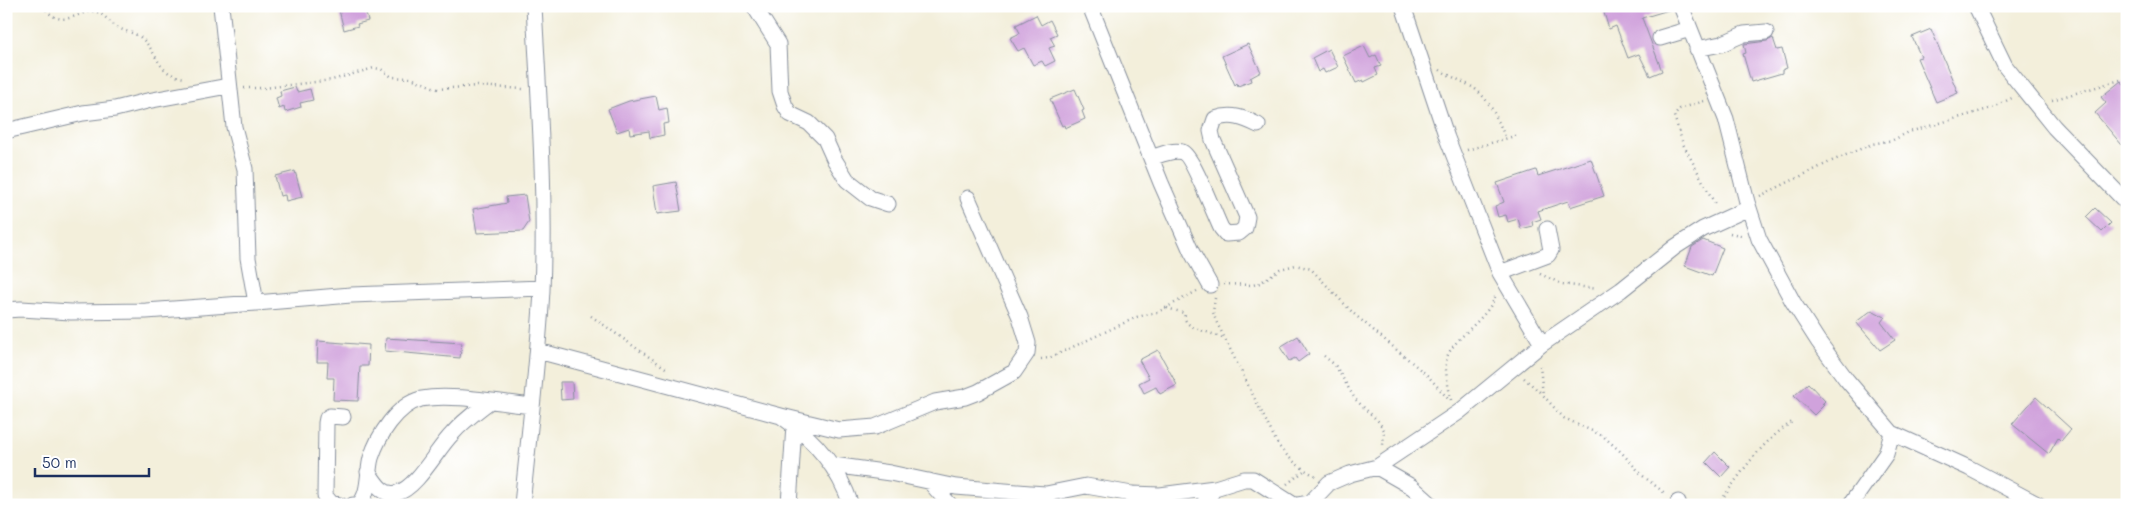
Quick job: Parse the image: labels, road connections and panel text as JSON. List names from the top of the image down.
{
  "scale_bar": "50 m"
}
